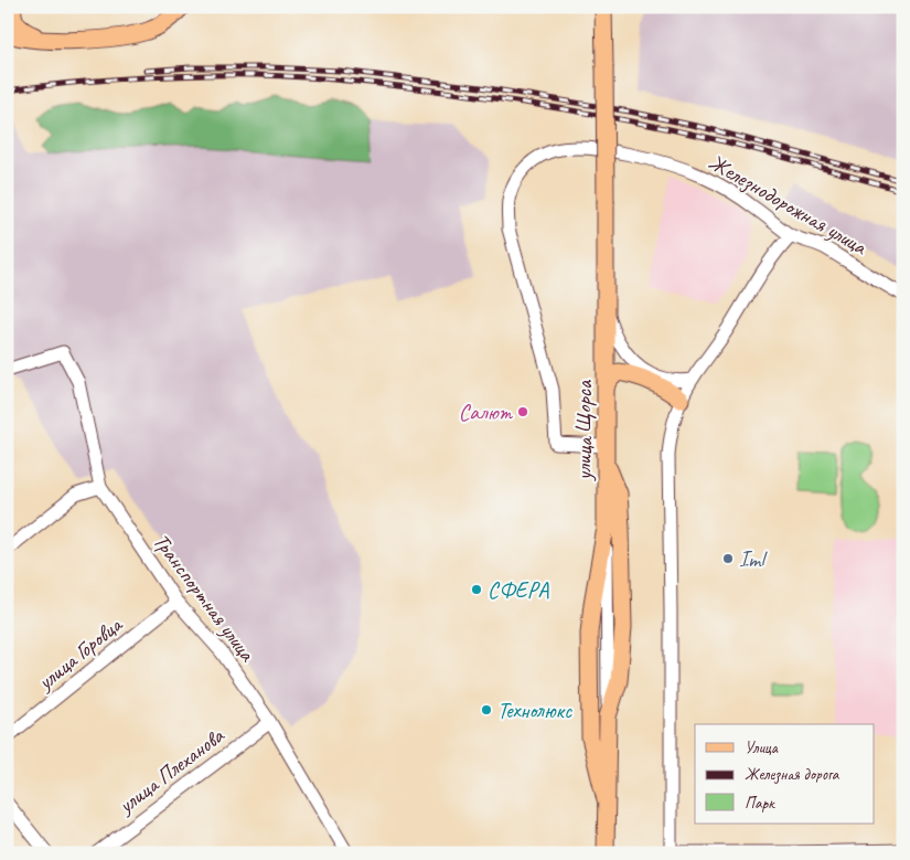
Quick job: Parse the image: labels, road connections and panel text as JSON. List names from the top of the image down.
{
  "streets": {
    "main road": ["улица Щорса"],
    "street": [
      "Железнодорожная улица",
      "Транспортная улица",
      "улица Горовца",
      "улица Плеханова"
    ]
  },
  "crossings": [
    ["Железнодорожная улица", "улица Щорса"],
    ["Транспортная улица", "улица Горовца"],
    ["Транспортная улица", "улица Плеханова"]
  ],
  "places": [
    "Салют",
    "Iml",
    "СФЕРА",
    "Технолюкс"
  ],
  "legend": ["Улица", "Железная дорога", "Парк"]
}
